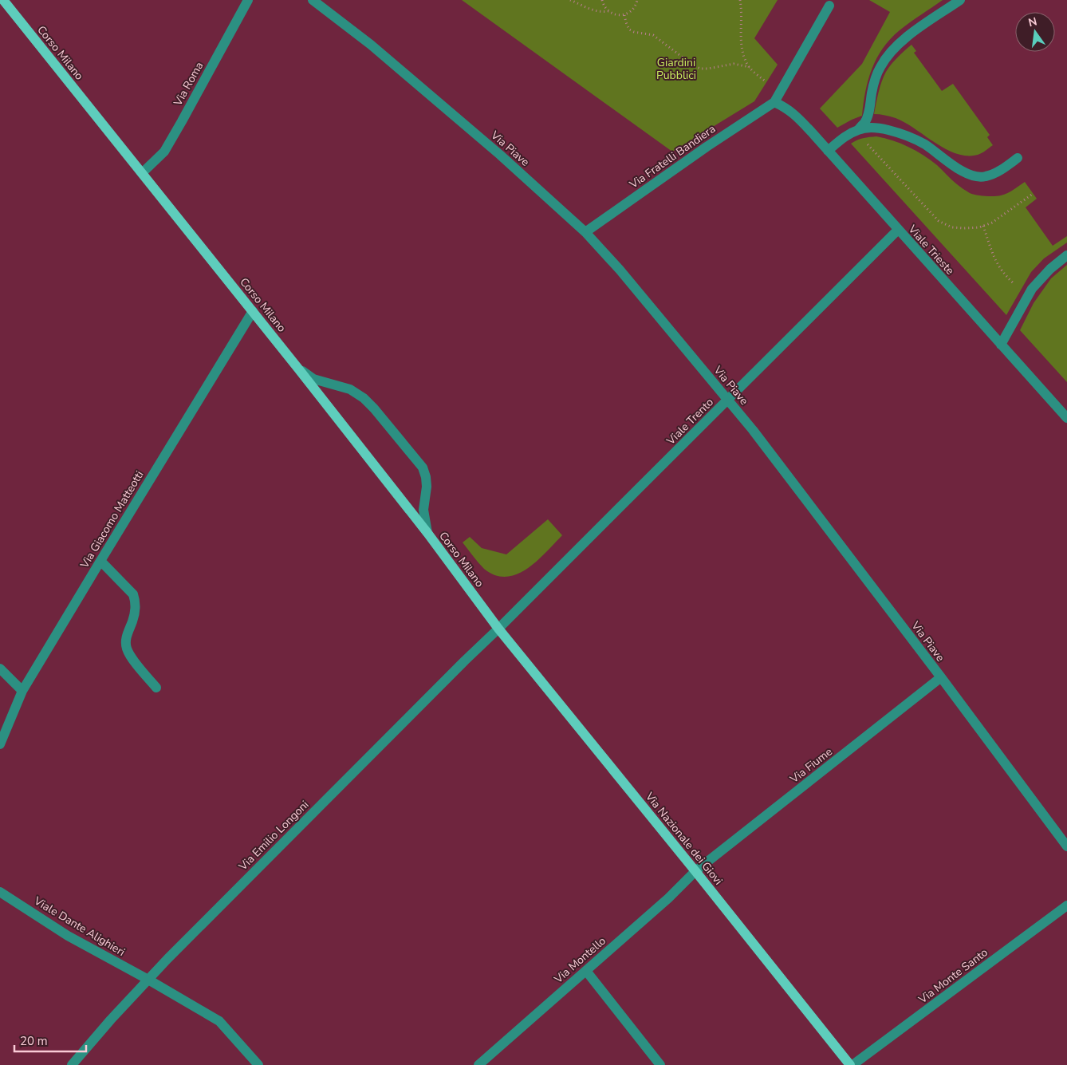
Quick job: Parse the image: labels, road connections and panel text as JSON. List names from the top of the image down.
{
  "streets": {
    "main road": ["Corso Milano", "Via Nazionale dei Giovi"],
    "street": [
      "Via Roma",
      "Via Piave",
      "Via Fratelli Bandiera",
      "Viale Trieste",
      "Viale Trento",
      "Via Giacomo Matteotti",
      "Via Fiume",
      "Via Emilio Longoni",
      "Viale Dante Alighieri",
      "Via Montello",
      "Via Monte Santo"
    ]
  },
  "crossings": [
    ["Corso Milano", "Via Roma"],
    ["Corso Milano", "Viale Trento"],
    ["Corso Milano", "Via Giacomo Matteotti"],
    ["Corso Milano", "Via Emilio Longoni"],
    ["Corso Milano", "Via Nazionale dei Giovi"],
    ["Via Piave", "Via Fratelli Bandiera"],
    ["Via Piave", "Viale Trento"],
    ["Via Piave", "Via Fiume"],
    ["Via Fratelli Bandiera", "Viale Trieste"],
    ["Viale Trieste", "Viale Trento"],
    ["Viale Trento", "Via Emilio Longoni"],
    ["Viale Trento", "Via Nazionale dei Giovi"],
    ["Via Fiume", "Via Nazionale dei Giovi"],
    ["Via Fiume", "Via Montello"],
    ["Via Emilio Longoni", "Via Nazionale dei Giovi"],
    ["Via Emilio Longoni", "Viale Dante Alighieri"],
    ["Via Nazionale dei Giovi", "Via Montello"],
    ["Via Nazionale dei Giovi", "Via Monte Santo"]
  ],
  "parks": ["Giardini Pubblici"],
  "scale_bar": "20 m",
  "north": "top"
}
